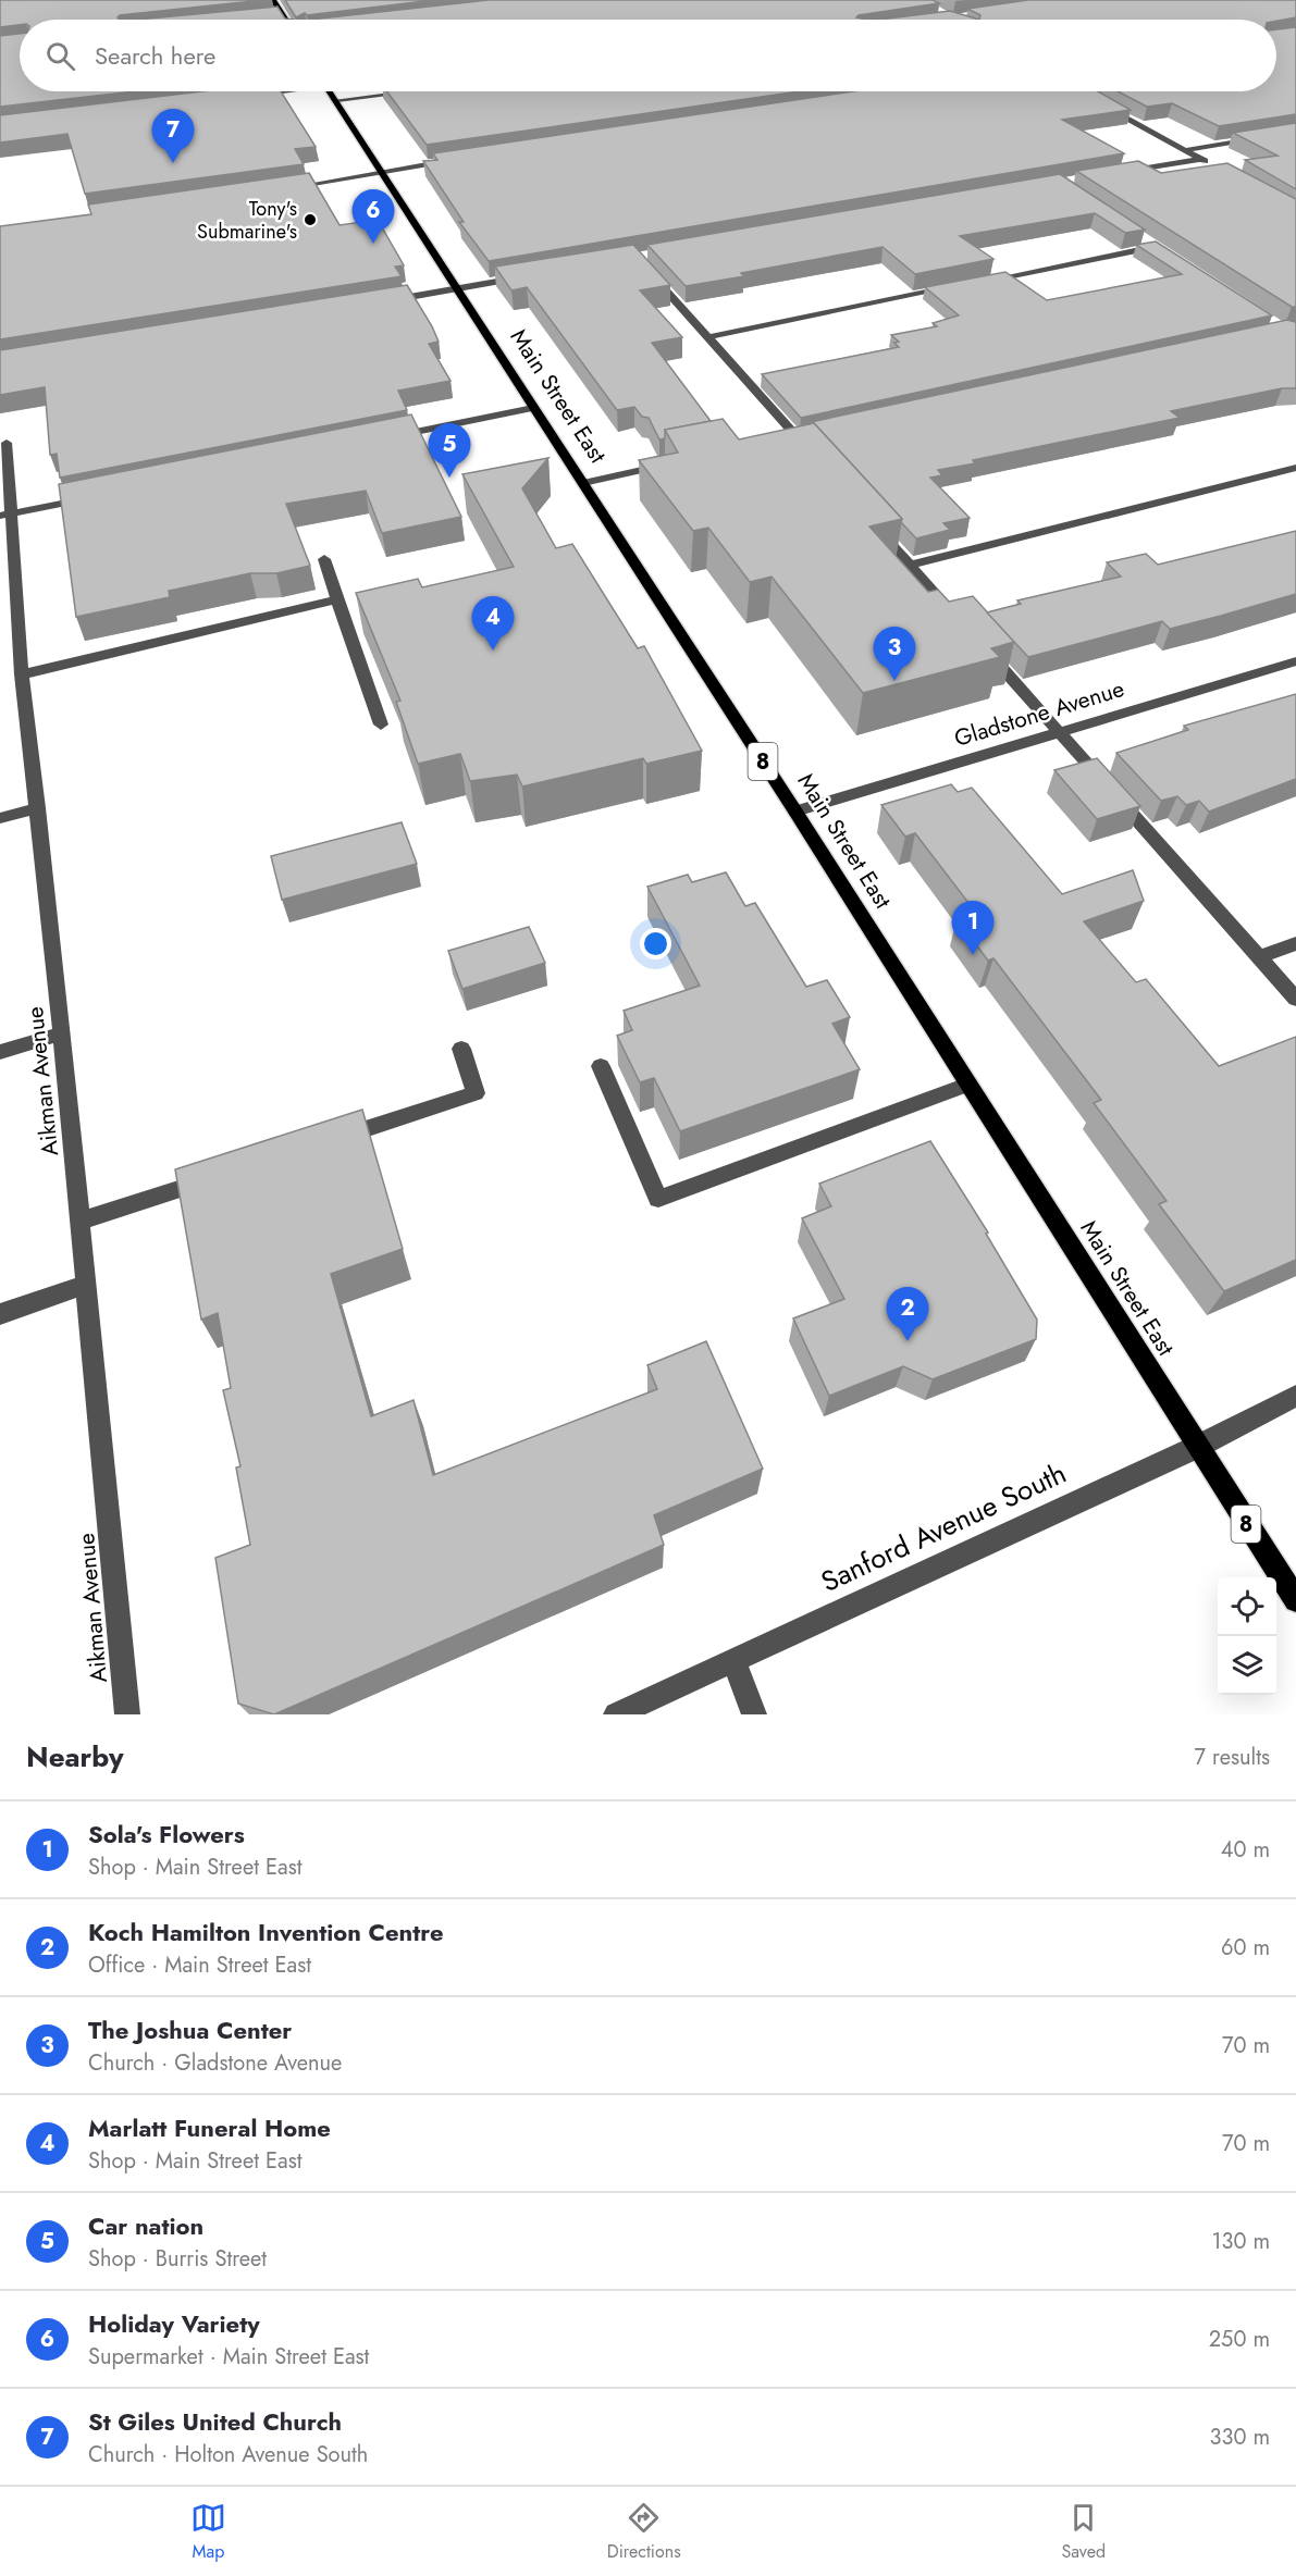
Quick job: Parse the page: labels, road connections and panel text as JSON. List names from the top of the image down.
{
  "streets": {
    "main road": ["Main Street East", "8"],
    "street": ["Gladstone Avenue", "Aikman Avenue", "Sanford Avenue South"]
  },
  "crossings": [
    ["Main Street East", "Gladstone Avenue"],
    ["Main Street East", "Sanford Avenue South"]
  ],
  "places": ["Tony's Submarine's"],
  "page": {
    "search": "Search here",
    "pins": [
      "7",
      "6",
      "5",
      "4",
      "3",
      "1",
      "2"
    ],
    "heading": ["Nearby", "7 results"],
    "list": [
      {
        "mark": "1",
        "name": "Sola's Flowers",
        "note": "Shop · Main Street East",
        "value": "40 m"
      },
      {
        "mark": "2",
        "name": "Koch Hamilton Invention Centre",
        "note": "Office · Main Street East",
        "value": "60 m"
      },
      {
        "mark": "3",
        "name": "The Joshua Center",
        "note": "Church · Gladstone Avenue",
        "value": "70 m"
      },
      {
        "mark": "4",
        "name": "Marlatt Funeral Home",
        "note": "Shop · Main Street East",
        "value": "70 m"
      },
      {
        "mark": "5",
        "name": "Car nation",
        "note": "Shop · Burris Street",
        "value": "130 m"
      },
      {
        "mark": "6",
        "name": "Holiday Variety",
        "note": "Supermarket · Main Street East",
        "value": "250 m"
      },
      {
        "mark": "7",
        "name": "St Giles United Church",
        "note": "Church · Holton Avenue South",
        "value": "330 m"
      }
    ],
    "nav": ["Map", "Directions", "Saved"]
  }
}
